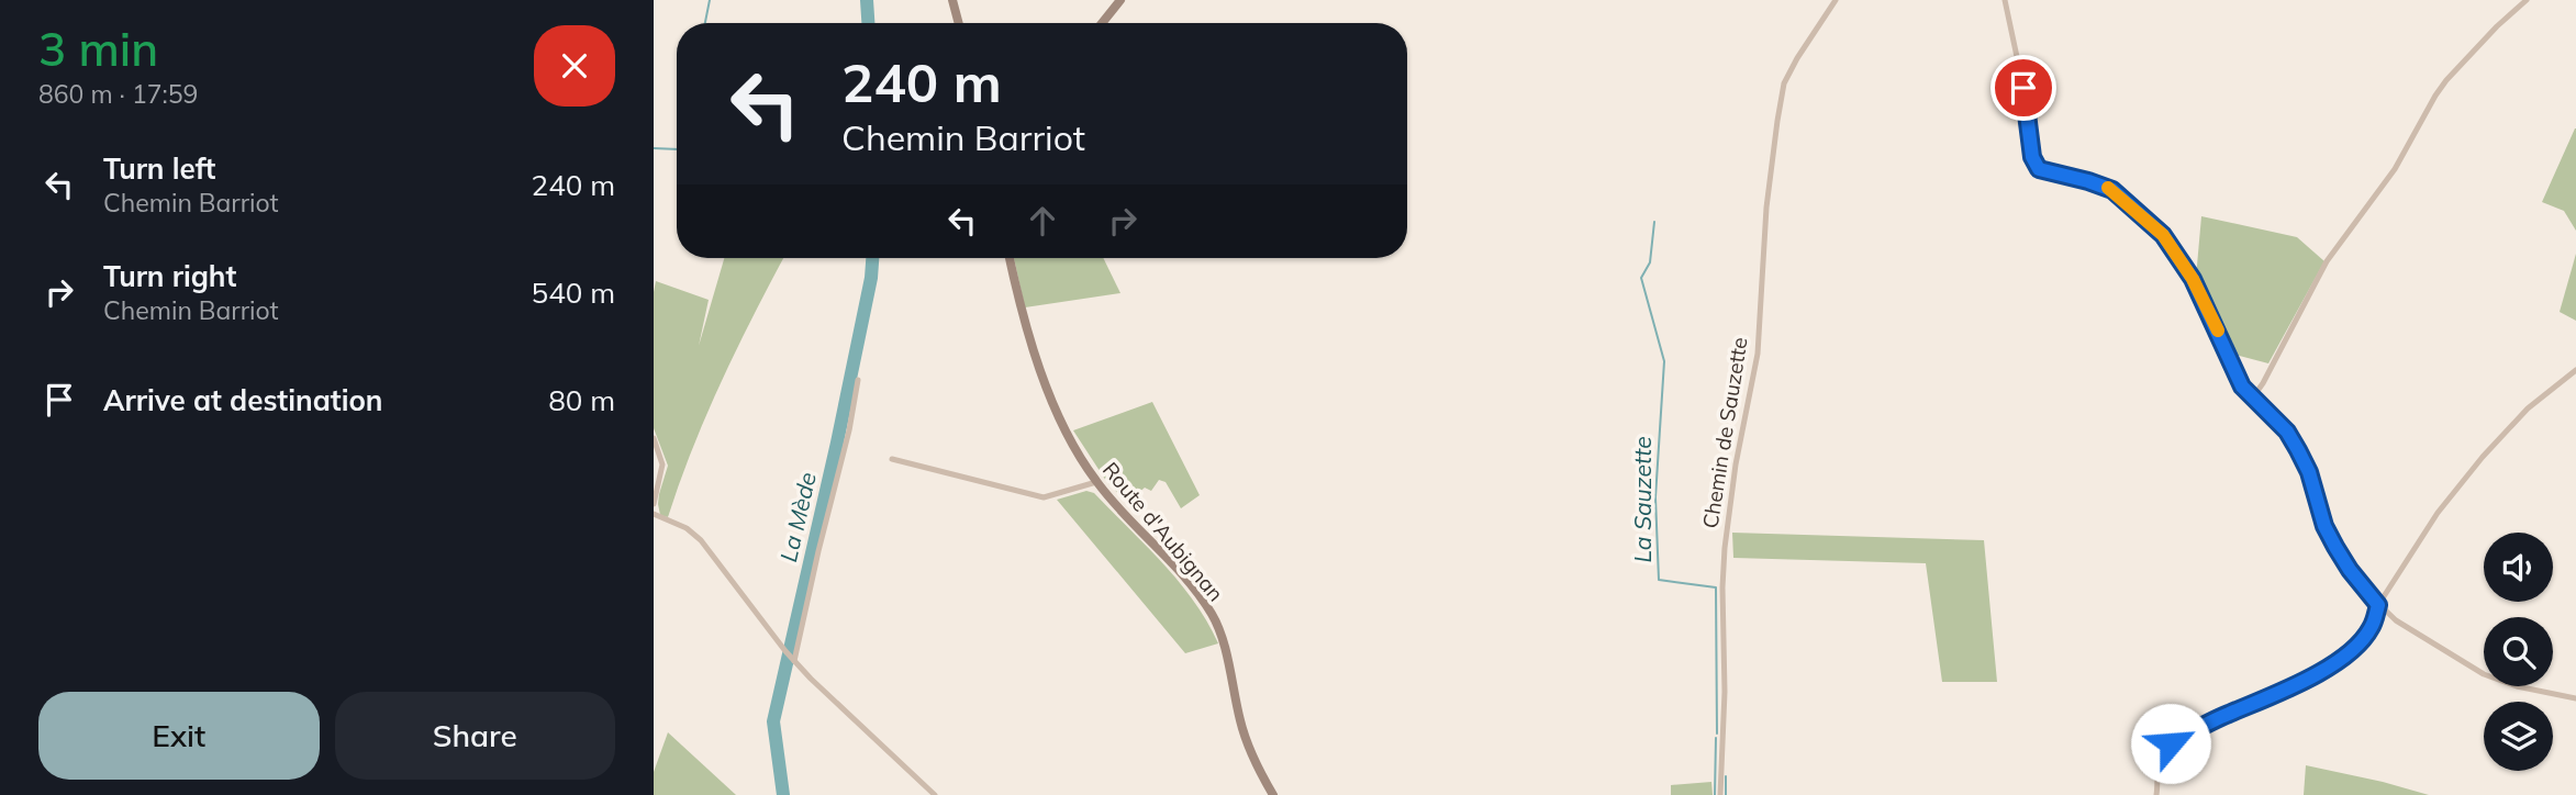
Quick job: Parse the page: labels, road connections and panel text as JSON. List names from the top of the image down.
{
  "streets": {
    "street": ["Chemin de Sauzette", "Route d'Aubignan"]
  },
  "water": ["La Sauzette", "La Mède"],
  "page": {
    "heading": ["3 min", "860 m · 17:59"],
    "turn": ["240 m", "Chemin Barriot"],
    "list": [
      {
        "name": "Turn left",
        "note": "Chemin Barriot",
        "value": "240 m"
      },
      {
        "name": "Turn right",
        "note": "Chemin Barriot",
        "value": "540 m"
      },
      {
        "name": "Arrive at destination",
        "value": "80 m"
      }
    ],
    "buttons": ["Exit", "Share"]
  }
}
